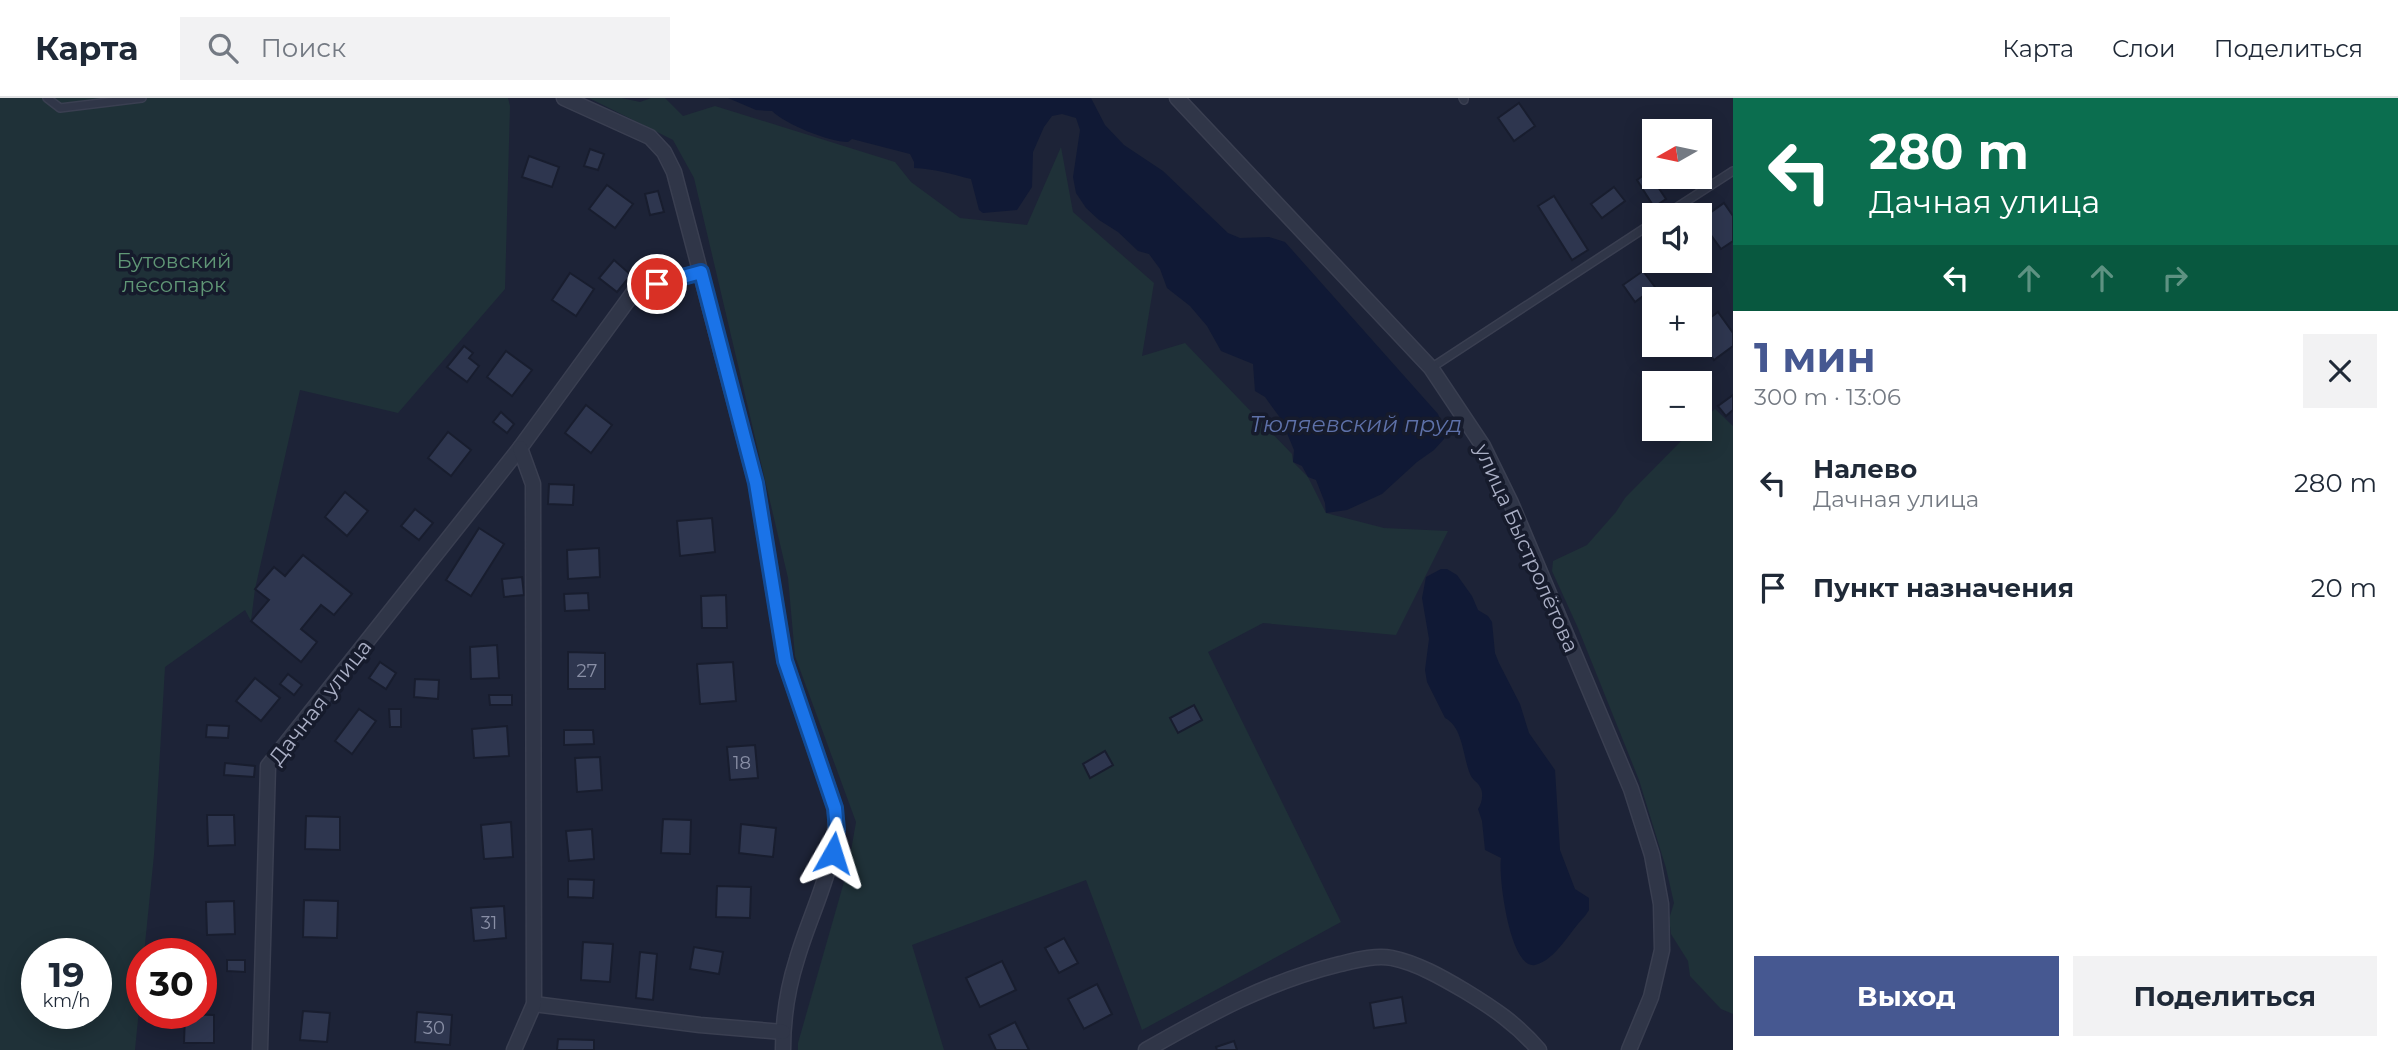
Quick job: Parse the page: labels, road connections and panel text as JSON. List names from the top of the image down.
{
  "streets": {
    "street": ["улица Быстролётова", "Дачная улица"]
  },
  "water": ["Тюляевский пруд"],
  "parks": ["Бутовский лесопарк"],
  "house_numbers": [
    "27",
    "18",
    "31",
    "30"
  ],
  "north": "left",
  "page": {
    "header": "Карта",
    "search": "Поиск",
    "nav": ["Карта", "Слои", "Поделиться"],
    "turn": ["280 m", "Дачная улица"],
    "map_buttons": ["+", "−"],
    "heading": ["1 мин", "300 m · 13:06"],
    "list": [
      {
        "name": "Налево",
        "note": "Дачная улица",
        "value": "280 m"
      },
      {
        "name": "Пункт назначения",
        "value": "20 m"
      }
    ],
    "speed": "19 km/h",
    "limit": "30",
    "buttons": ["Выход", "Поделиться"]
  }
}
